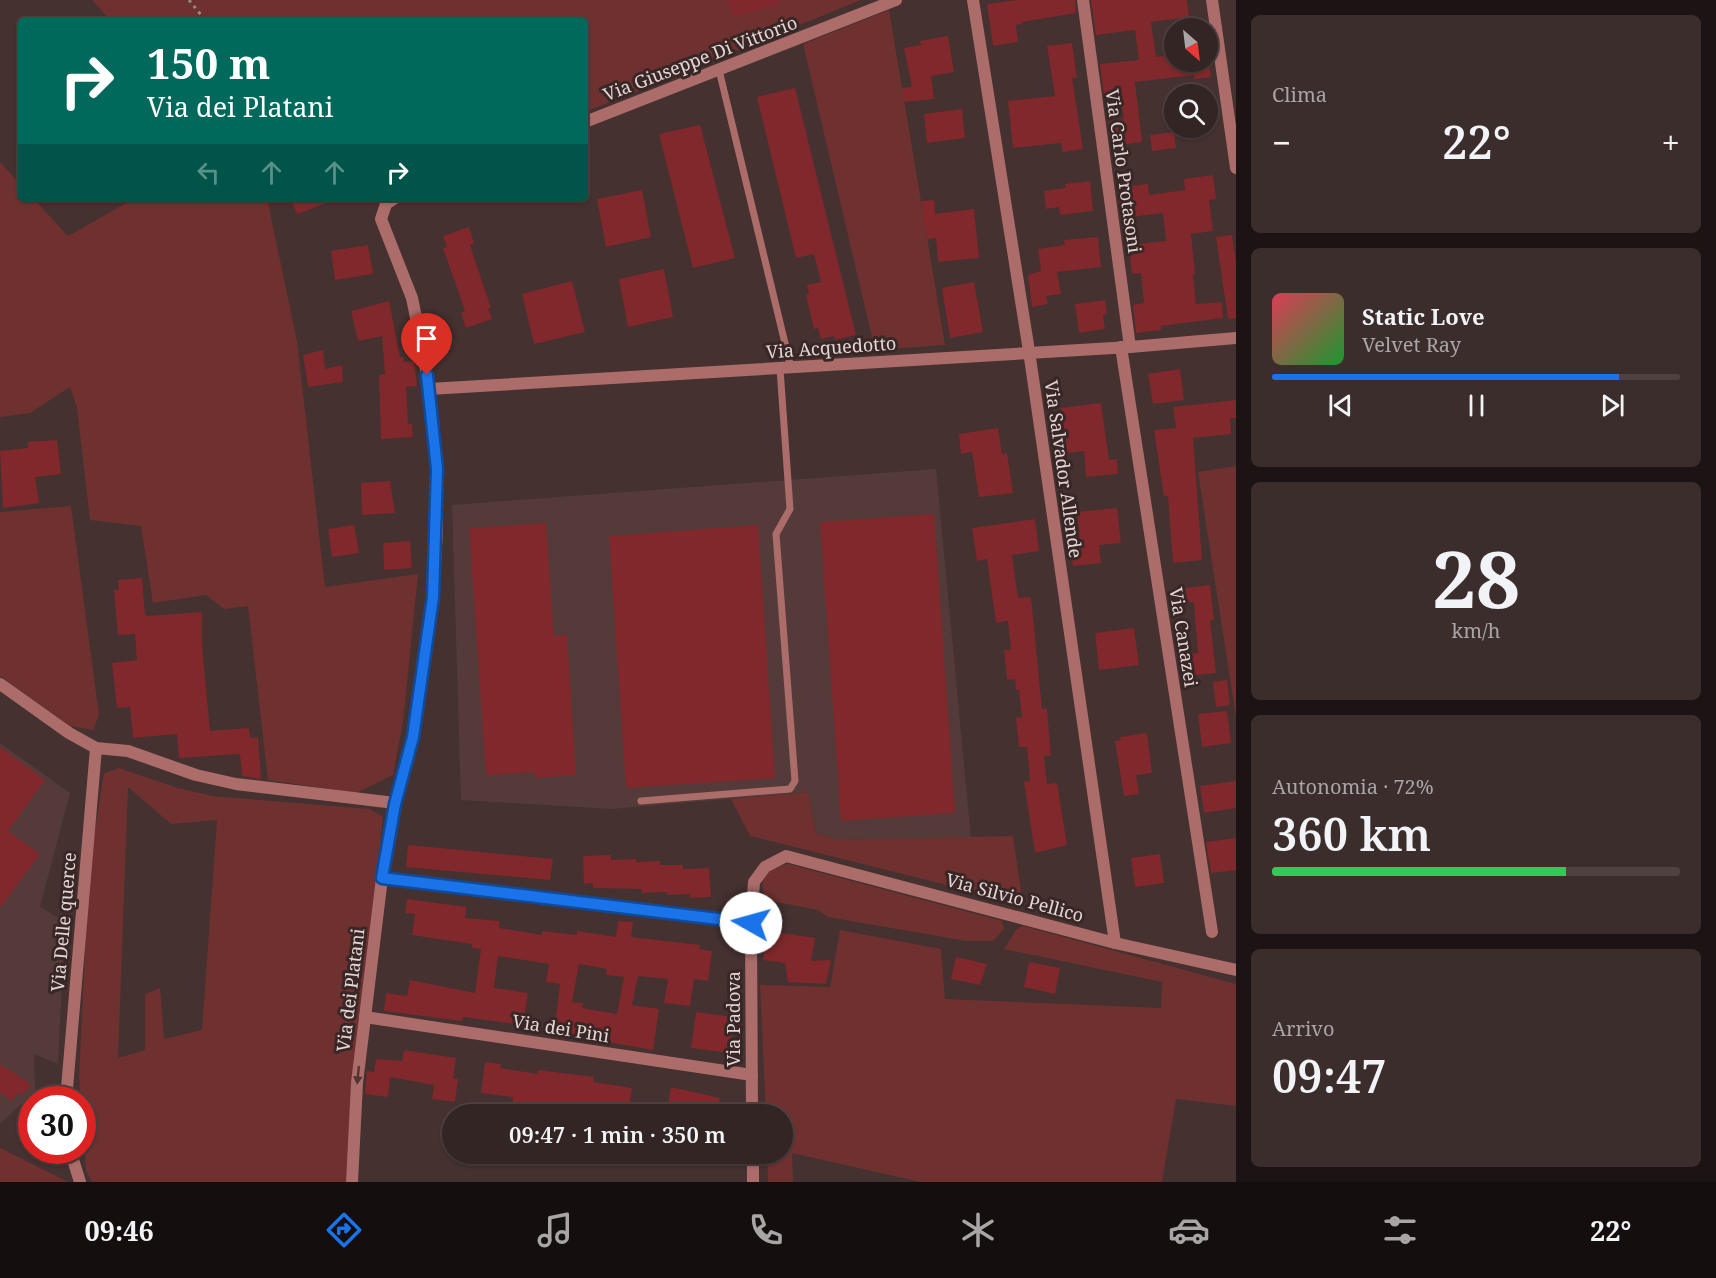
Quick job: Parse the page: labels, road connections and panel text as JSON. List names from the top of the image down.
{
  "streets": {
    "street": [
      "Via Giuseppe Di Vittorio",
      "Via Carlo Protasoni",
      "Via Acquedotto",
      "Via Salvador Allende",
      "Via Canazei",
      "Via Silvio Pellico",
      "Via Delle querce",
      "Via dei Platani",
      "Via Padova",
      "Via dei Pini"
    ]
  },
  "crossings": [
    ["Via Carlo Protasoni", "Via Acquedotto"],
    ["Via Carlo Protasoni", "Via Canazei"],
    ["Via Acquedotto", "Via Salvador Allende"],
    ["Via Acquedotto", "Via Canazei"],
    ["Via Salvador Allende", "Via Silvio Pellico"],
    ["Via Silvio Pellico", "Via Padova"],
    ["Via dei Platani", "Via dei Pini"],
    ["Via Padova", "Via dei Pini"]
  ],
  "one_way": ["Via dei Platani"],
  "north": "bottom right",
  "page": {
    "tile": [
      "Clima",
      ["28", "km/h"],
      ["Autonomia · 72%", "360 km"],
      ["Arrivo", "09:47"]
    ],
    "turn": ["150 m", "Via dei Platani"],
    "heat": ["−", "22°", "+"],
    "song": ["Static Love", "Velvet Ray"],
    "limit": "30",
    "trip": "09:47 · 1 min · 350 m",
    "tabs": ["09:46", "22°"]
  }
}
